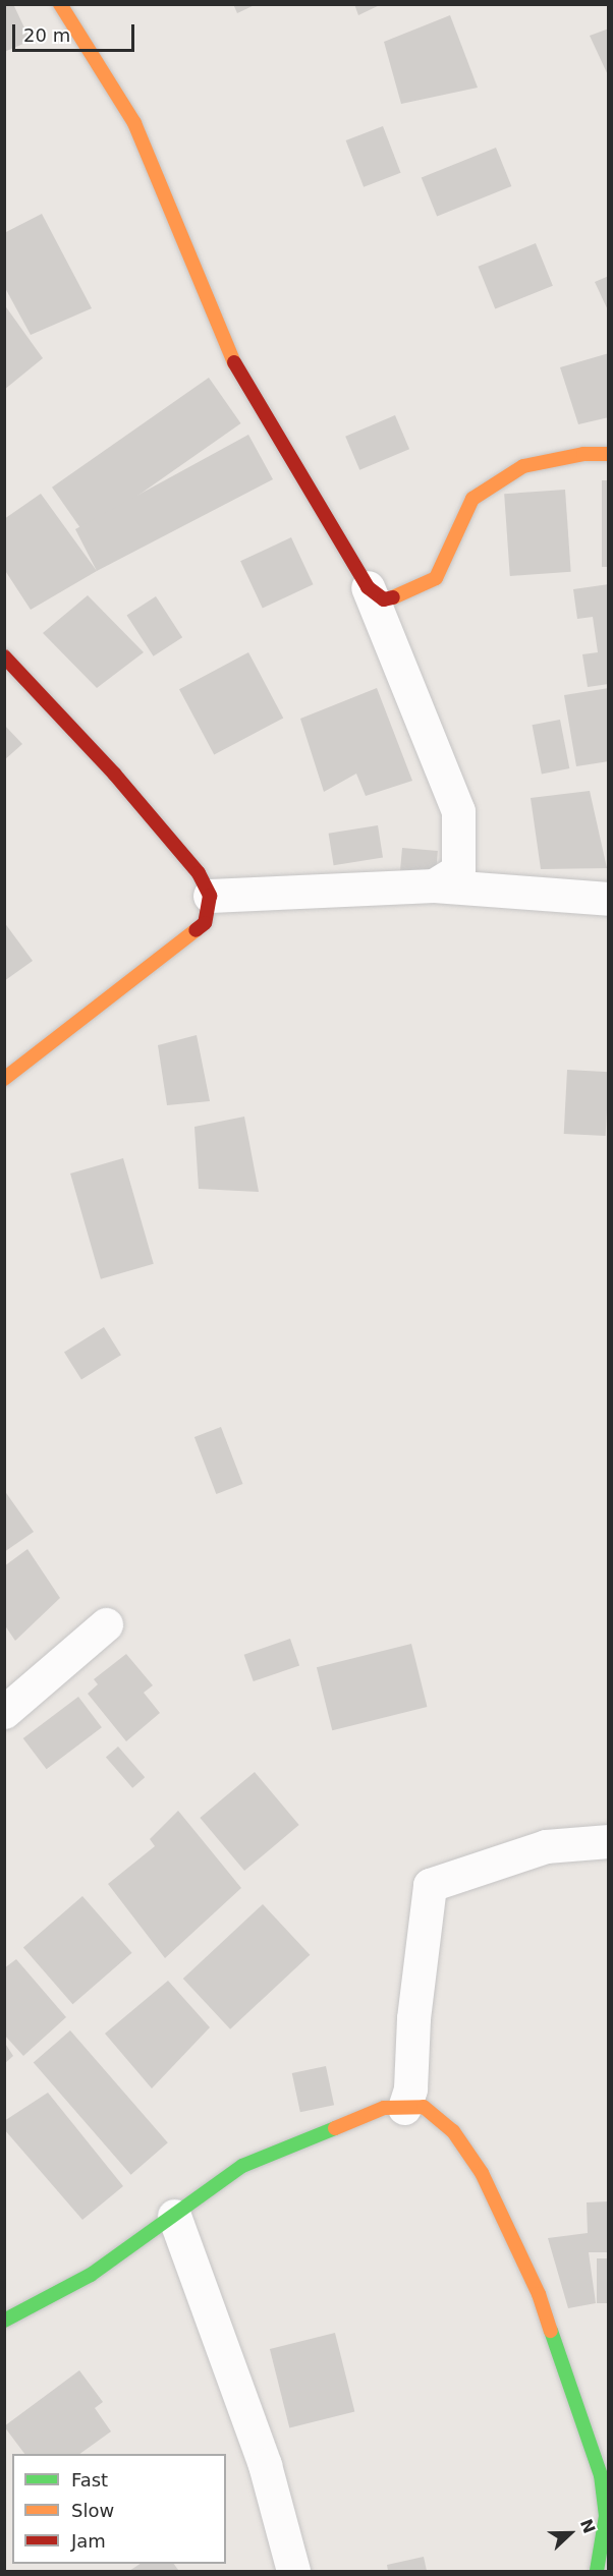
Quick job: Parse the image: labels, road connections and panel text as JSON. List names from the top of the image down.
{
  "legend": ["Fast", "Slow", "Jam"],
  "scale_bar": "20 m",
  "north": "right"
}
